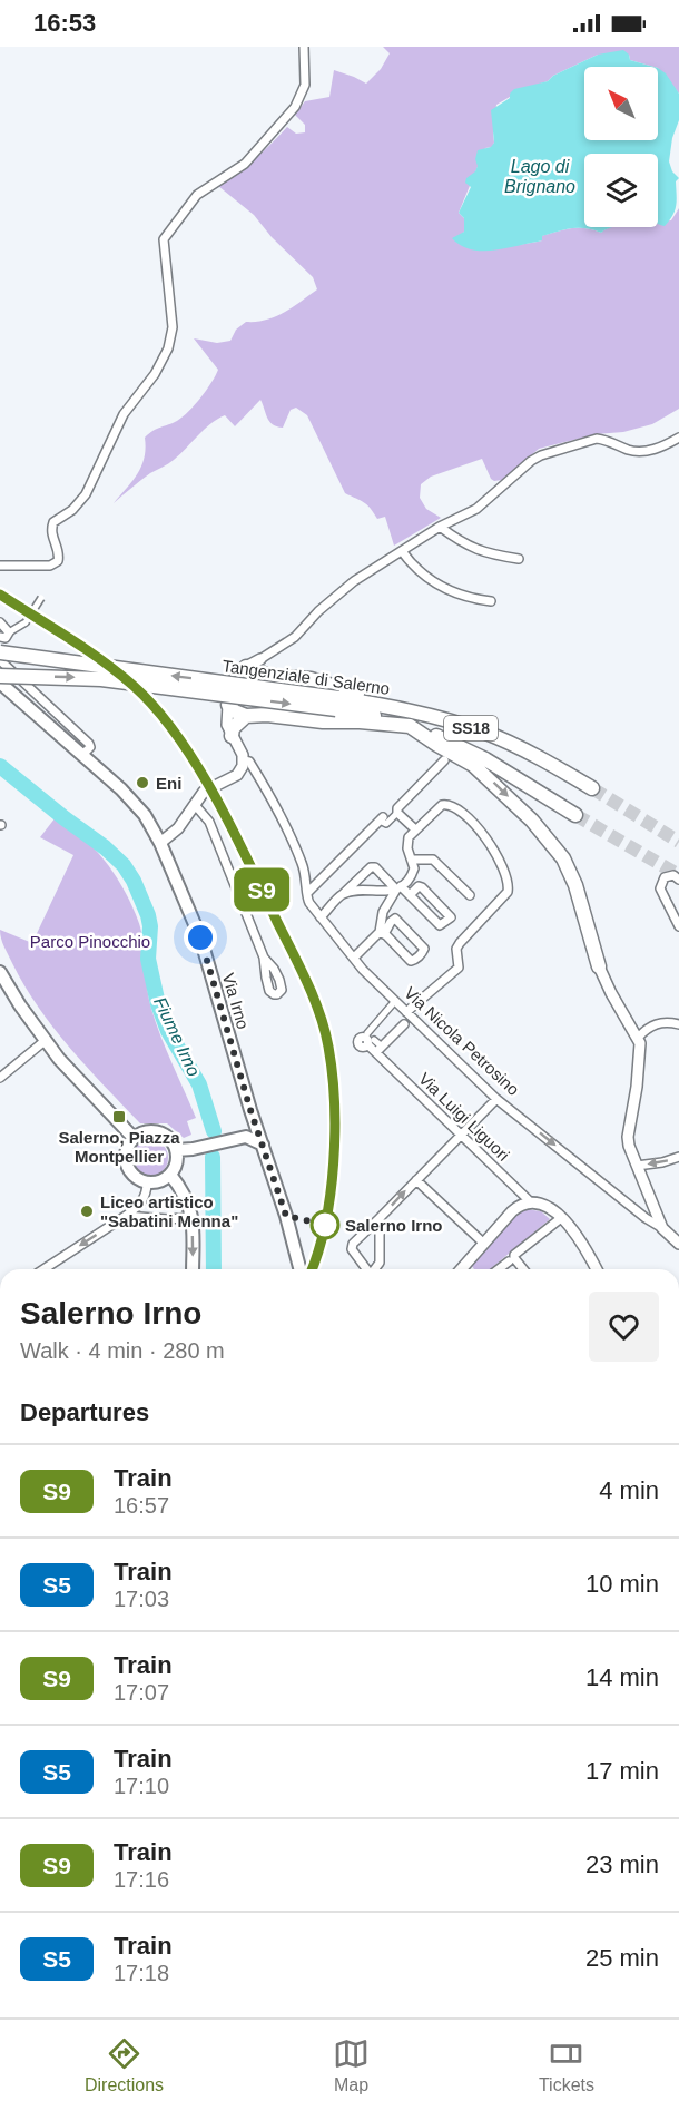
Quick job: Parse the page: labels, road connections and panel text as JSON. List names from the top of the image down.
{
  "streets": {
    "highway": ["Tangenziale di Salerno", "SS18"],
    "main road": ["Via Irno"],
    "street": ["Via Nicola Petrosino", "Via Luigi Liguori"]
  },
  "water": ["Lago di Brignano", "Fiume Irno"],
  "parks": ["Parco Pinocchio"],
  "places": {
    "other": ["Eni", "Liceo artistico \"Sabatini Menna\"", "Salerno Irno"],
    "transit": ["Salerno, Piazza Montpellier"]
  },
  "north": "top left",
  "page": {
    "status": "16:53",
    "on_map": "S9",
    "heading": [
      ["Salerno Irno", "Walk · 4 min · 280 m"],
      "Departures"
    ],
    "list": [
      {
        "mark": "S9",
        "name": "Train",
        "note": "16:57",
        "value": "4 min"
      },
      {
        "mark": "S5",
        "name": "Train",
        "note": "17:03",
        "value": "10 min"
      },
      {
        "mark": "S9",
        "name": "Train",
        "note": "17:07",
        "value": "14 min"
      },
      {
        "mark": "S5",
        "name": "Train",
        "note": "17:10",
        "value": "17 min"
      },
      {
        "mark": "S9",
        "name": "Train",
        "note": "17:16",
        "value": "23 min"
      },
      {
        "mark": "S5",
        "name": "Train",
        "note": "17:18",
        "value": "25 min"
      }
    ],
    "tabs": ["Directions", "Map", "Tickets"]
  }
}
